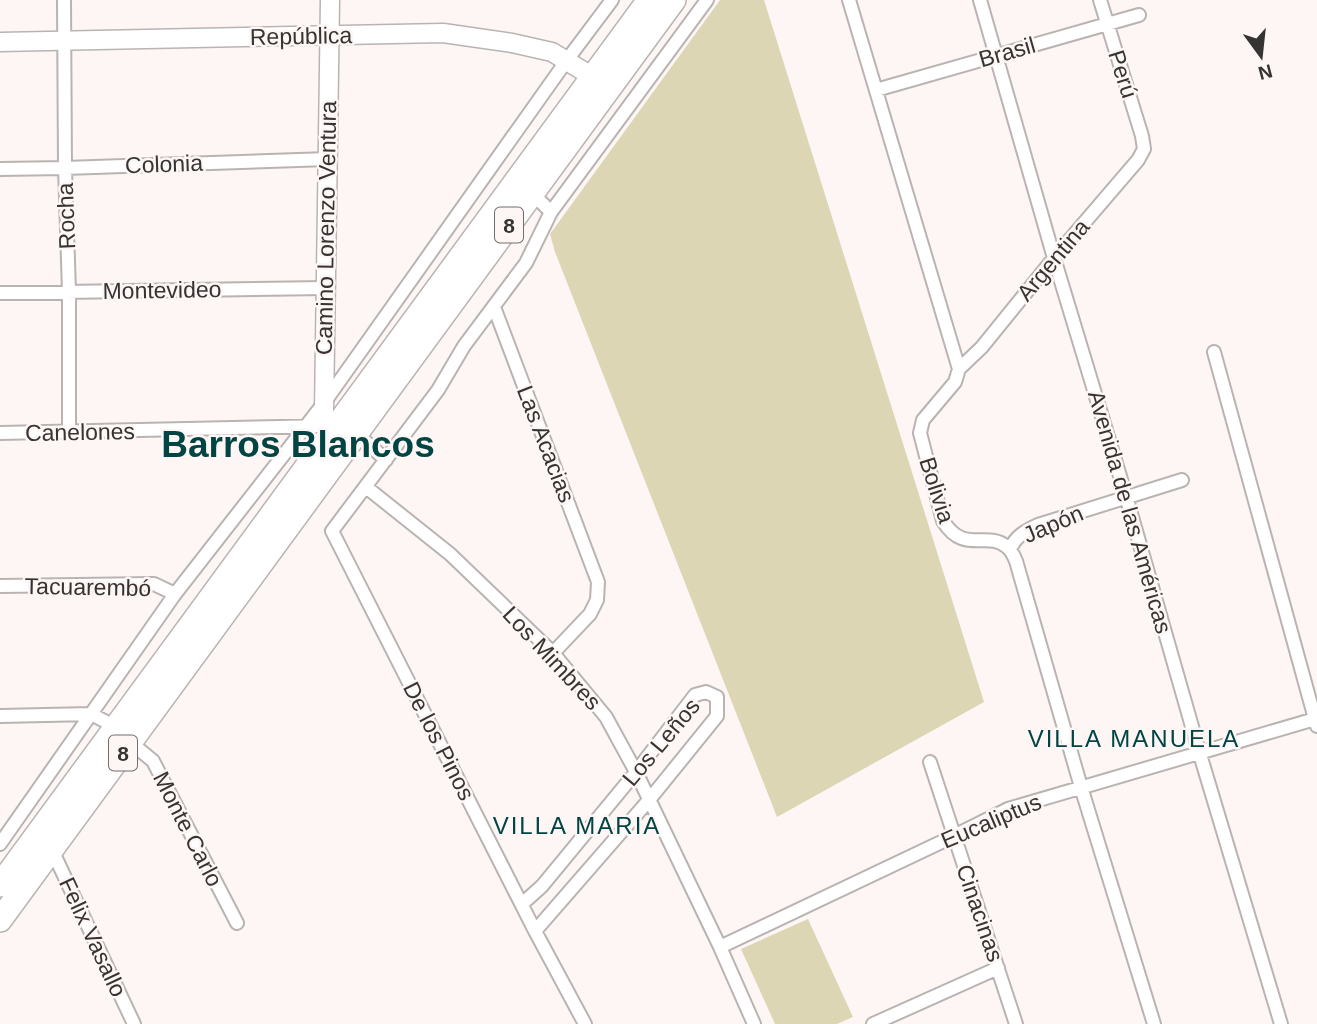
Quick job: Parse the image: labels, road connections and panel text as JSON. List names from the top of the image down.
{
  "streets": {
    "highway": ["8"],
    "street": [
      "República",
      "Brasil",
      "Perú",
      "Colonia",
      "Rocha",
      "Camino Lorenzo Ventura",
      "Argentina",
      "Montevideo",
      "Canelones",
      "Las Acacias",
      "Bolivia",
      "Avenida de las Américas",
      "Japón",
      "Tacuarembó",
      "Los Mimbres",
      "De los Pinos",
      "Los Leños",
      "Eucaliptus",
      "Monte Carlo",
      "Cinacinas",
      "Felix Vasallo"
    ]
  },
  "crossings": [
    ["República", "Rocha"],
    ["República", "8"],
    ["República", "Camino Lorenzo Ventura"],
    ["Brasil", "Perú"],
    ["Brasil", "Avenida de las Américas"],
    ["Perú", "Argentina"],
    ["Colonia", "Rocha"],
    ["Colonia", "Camino Lorenzo Ventura"],
    ["Rocha", "Montevideo"],
    ["Rocha", "Canelones"],
    ["8", "Camino Lorenzo Ventura"],
    ["8", "Canelones"],
    ["8", "Monte Carlo"],
    ["8", "Felix Vasallo"],
    ["Camino Lorenzo Ventura", "Montevideo"],
    ["Camino Lorenzo Ventura", "Canelones"],
    ["Argentina", "Bolivia"],
    ["Argentina", "Avenida de las Américas"],
    ["Las Acacias", "Los Mimbres"],
    ["Bolivia", "Japón"],
    ["Avenida de las Américas", "Japón"],
    ["Avenida de las Américas", "Eucaliptus"],
    ["Los Mimbres", "De los Pinos"],
    ["Los Mimbres", "Los Leños"],
    ["Los Mimbres", "Eucaliptus"],
    ["De los Pinos", "Los Leños"],
    ["Eucaliptus", "Cinacinas"]
  ],
  "districts": ["Barros Blancos", "VILLA MANUELA", "VILLA MARIA"],
  "north": "bottom"
}
